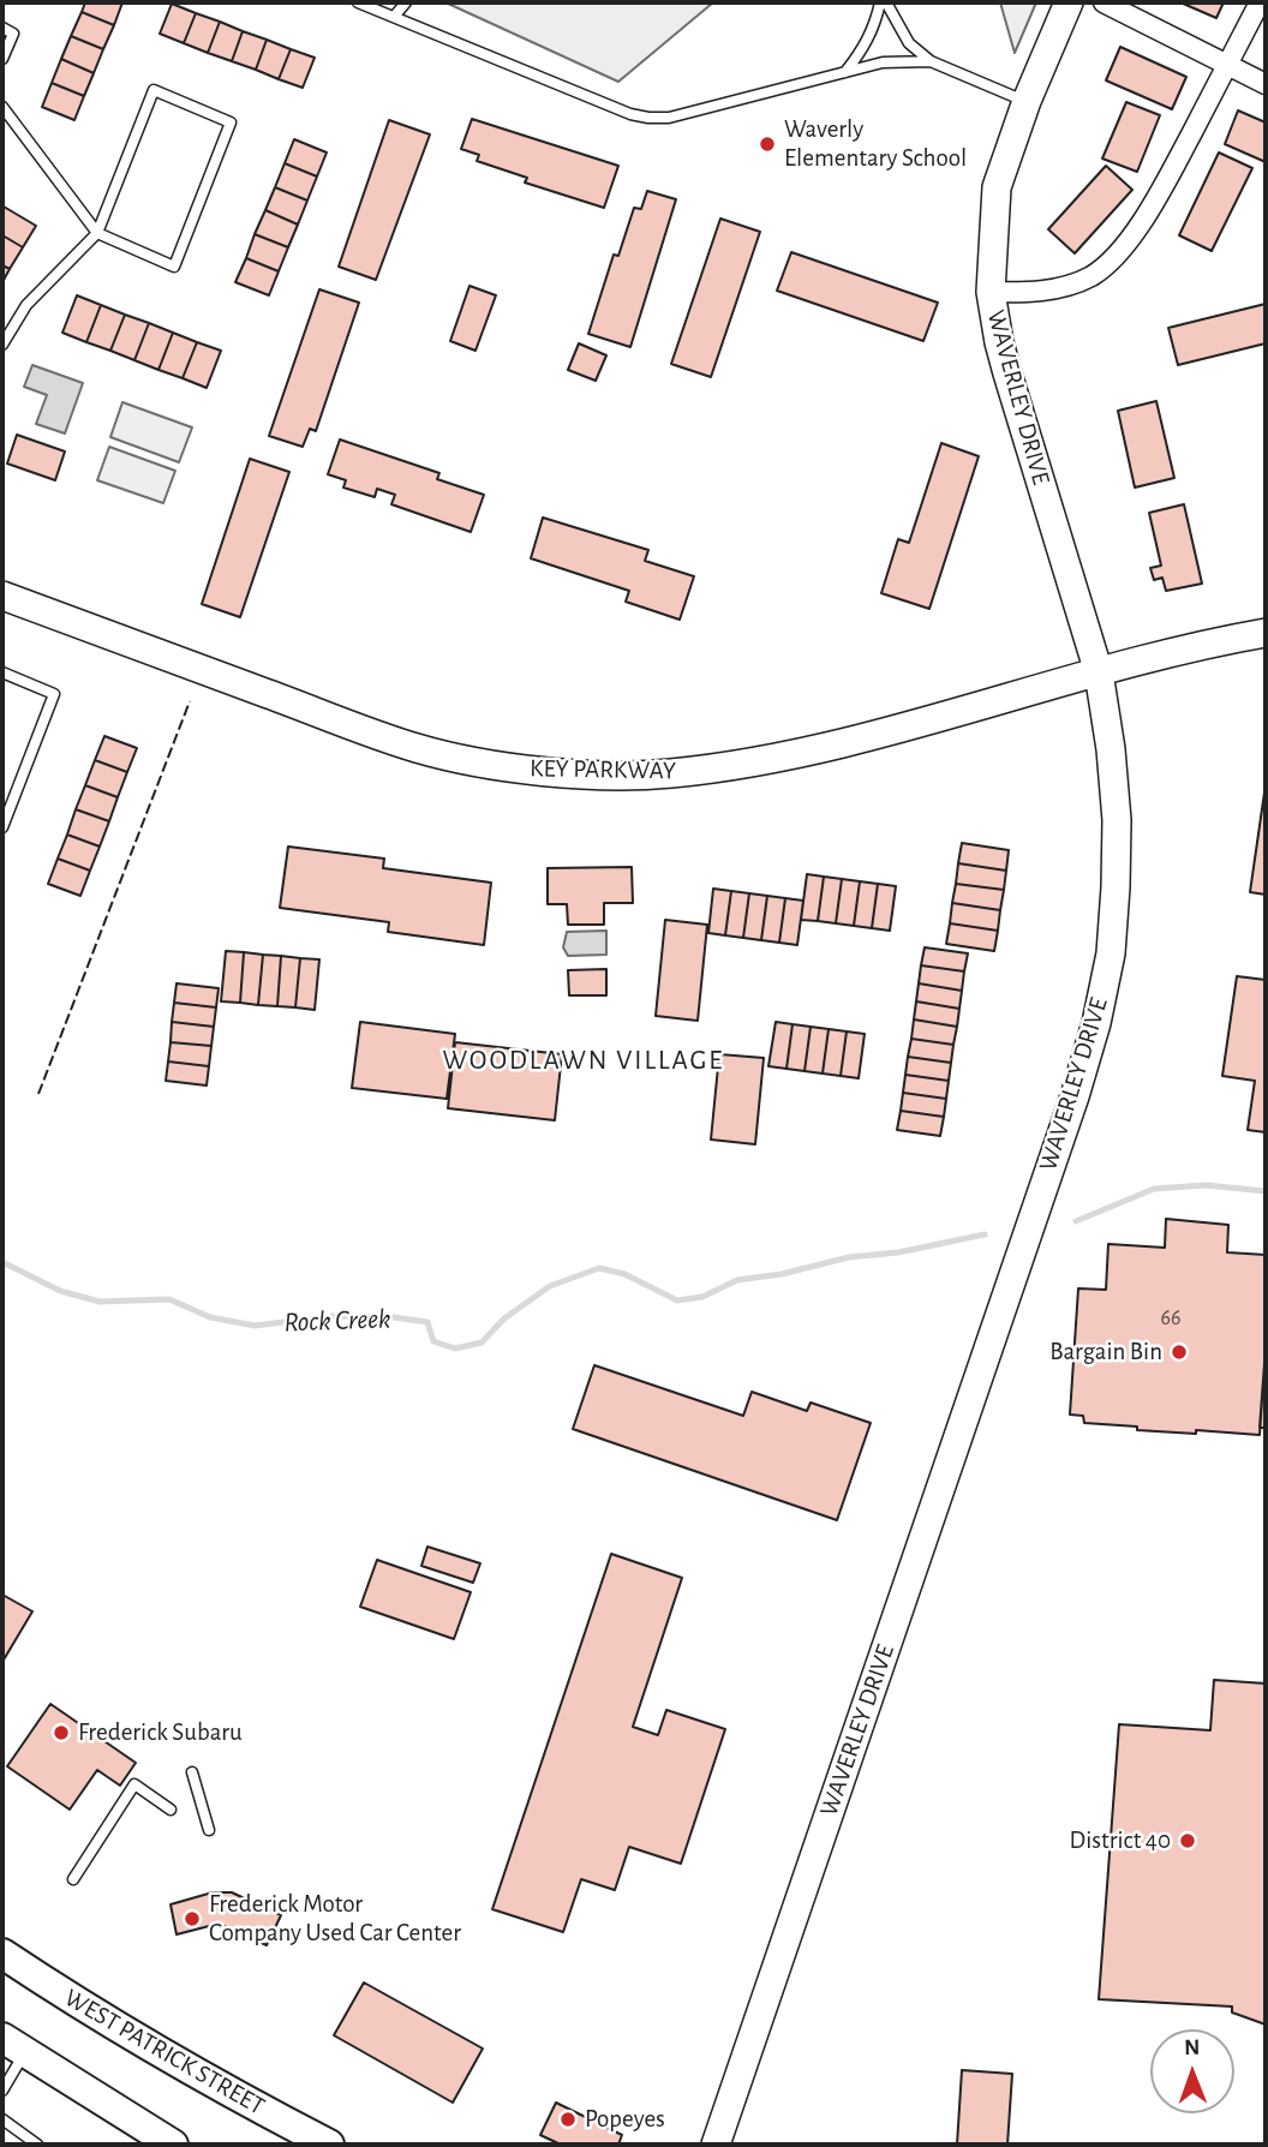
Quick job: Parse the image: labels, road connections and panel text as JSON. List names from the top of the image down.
{
  "streets": {
    "main road": ["WEST PATRICK STREET"],
    "street": ["WAVERLEY DRIVE", "KEY PARKWAY"]
  },
  "crossings": [
    ["WAVERLEY DRIVE", "KEY PARKWAY"]
  ],
  "districts": ["WOODLAWN VILLAGE"],
  "water": ["Rock Creek"],
  "places": [
    "Waverly Elementary School",
    "Bargain Bin",
    "Frederick Subaru",
    "District 40",
    "Frederick Motor Company Used Car Center",
    "Popeyes"
  ],
  "house_numbers": ["66"],
  "north": "top"
}
